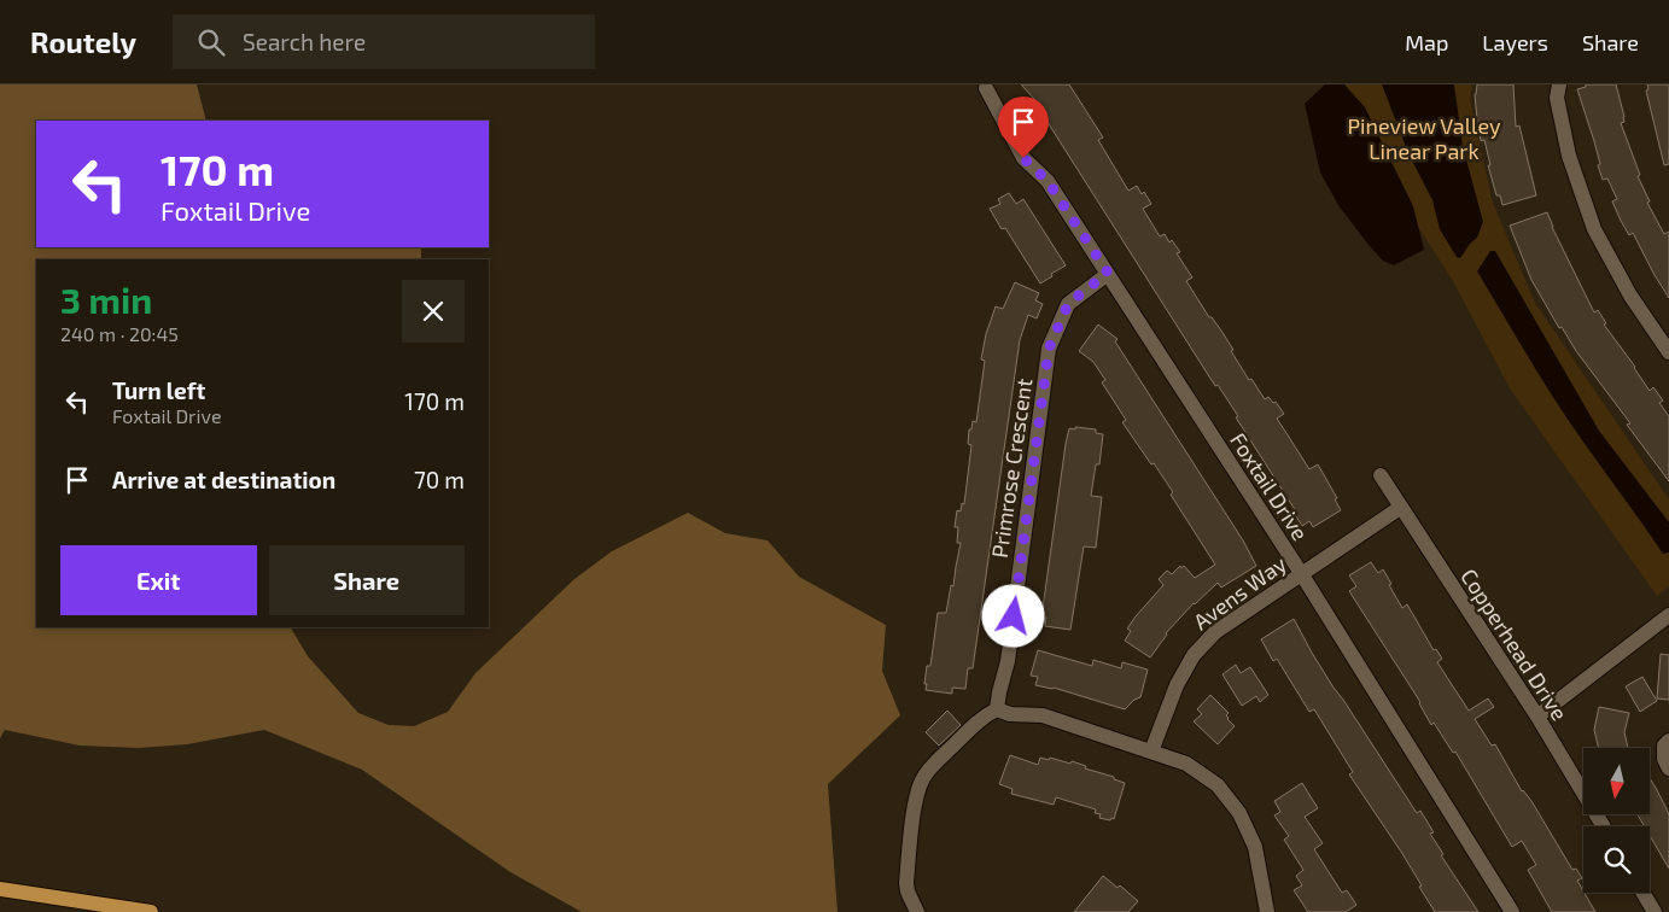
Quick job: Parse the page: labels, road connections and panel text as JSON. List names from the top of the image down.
{
  "streets": {
    "street": [
      "Primrose Crescent",
      "Foxtail Drive",
      "Avens Way",
      "Copperhead Drive"
    ]
  },
  "crossings": [
    ["Primrose Crescent", "Foxtail Drive"],
    ["Foxtail Drive", "Avens Way"],
    ["Avens Way", "Copperhead Drive"]
  ],
  "parks": ["Pineview Valley Linear Park"],
  "north": "bottom",
  "page": {
    "header": "Routely",
    "search": "Search here",
    "nav": ["Map", "Layers", "Share"],
    "turn": ["170 m", "Foxtail Drive"],
    "heading": ["3 min", "240 m · 20:45"],
    "list": [
      {
        "name": "Turn left",
        "note": "Foxtail Drive",
        "value": "170 m"
      },
      {
        "name": "Arrive at destination",
        "value": "70 m"
      }
    ],
    "buttons": ["Exit", "Share"]
  }
}
